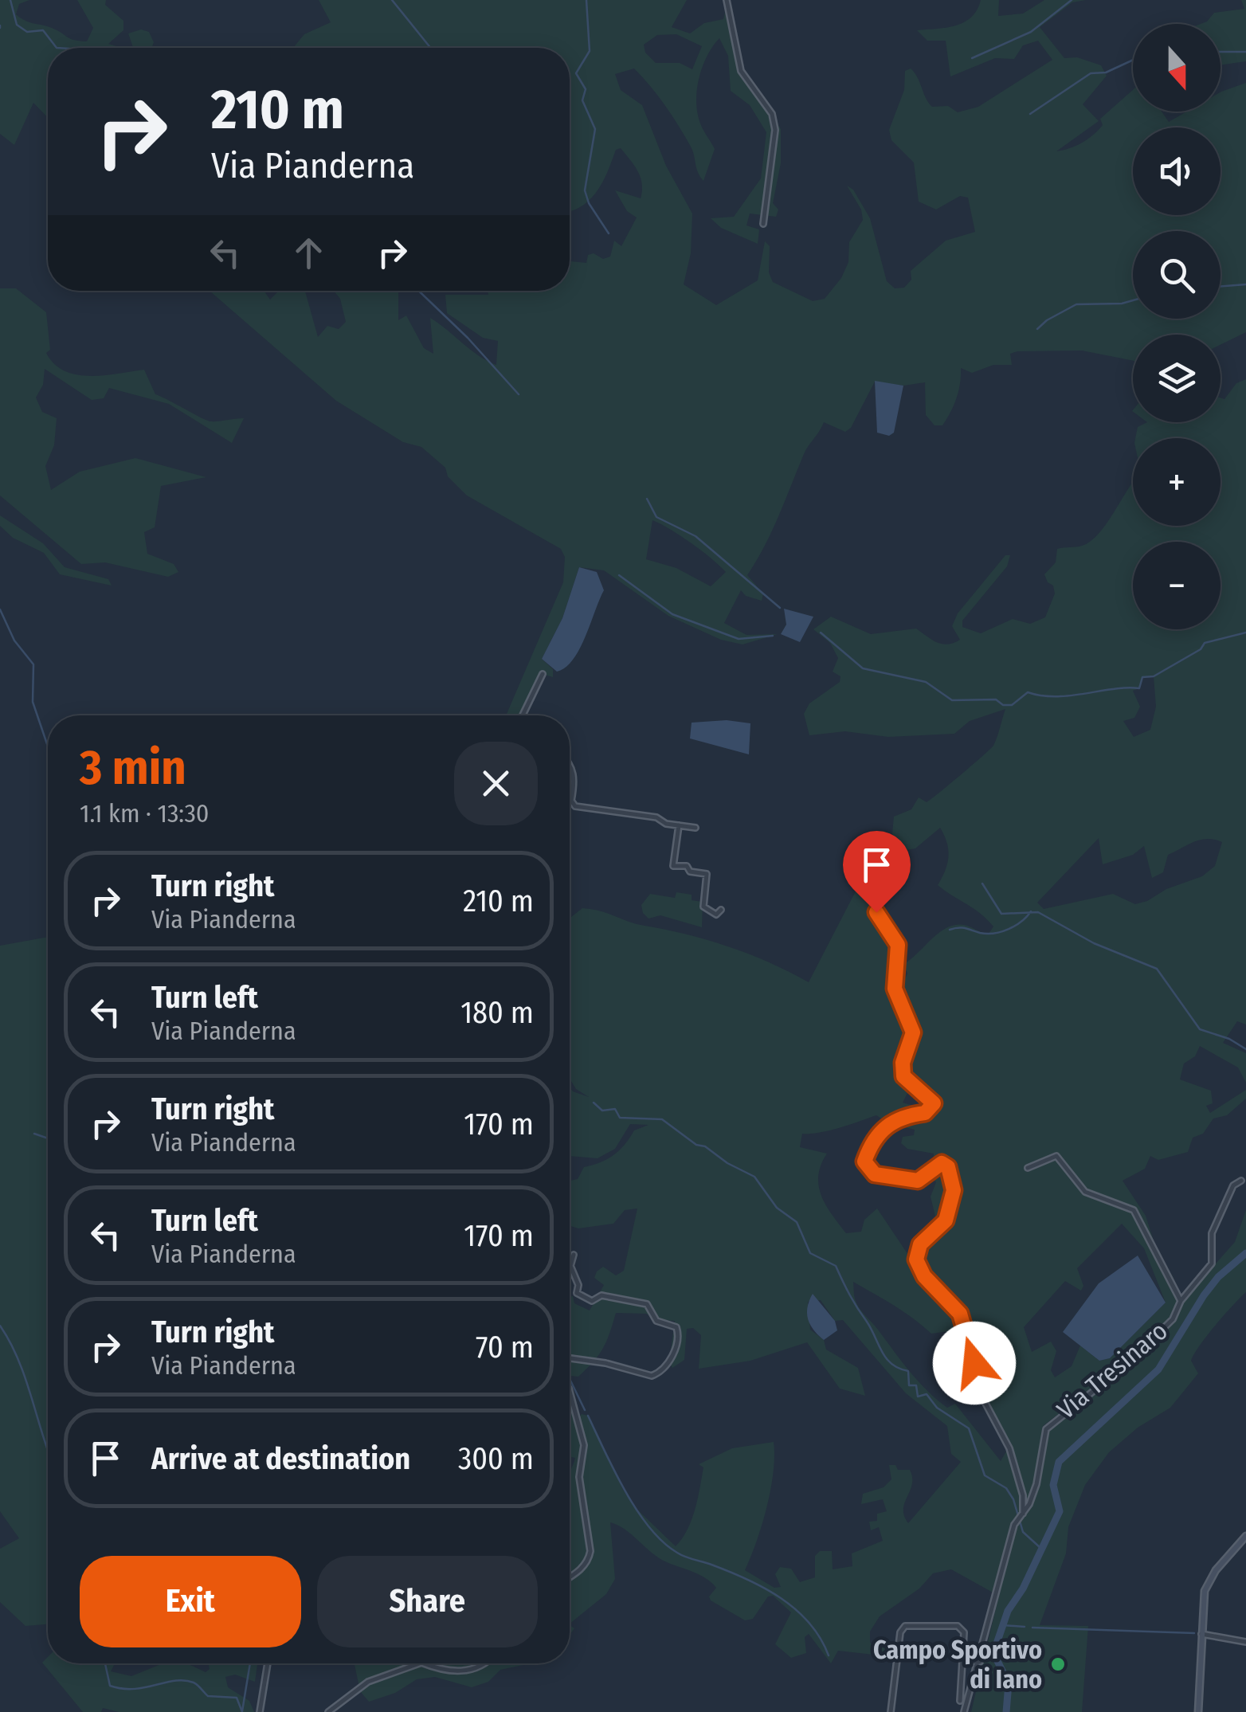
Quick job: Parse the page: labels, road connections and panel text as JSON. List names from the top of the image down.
{
  "streets": {
    "street": ["Via Tresinaro"]
  },
  "places": ["Campo Sportivo di Iano"],
  "north": "bottom",
  "page": {
    "map_buttons": ["+", "−"],
    "turn": ["210 m", "Via Pianderna"],
    "heading": ["3 min", "1.1 km · 13:30"],
    "list": [
      {
        "name": "Turn right",
        "note": "Via Pianderna",
        "value": "210 m"
      },
      {
        "name": "Turn left",
        "note": "Via Pianderna",
        "value": "180 m"
      },
      {
        "name": "Turn right",
        "note": "Via Pianderna",
        "value": "170 m"
      },
      {
        "name": "Turn left",
        "note": "Via Pianderna",
        "value": "170 m"
      },
      {
        "name": "Turn right",
        "note": "Via Pianderna",
        "value": "70 m"
      },
      {
        "name": "Arrive at destination",
        "value": "300 m"
      }
    ],
    "buttons": ["Exit", "Share"]
  }
}
